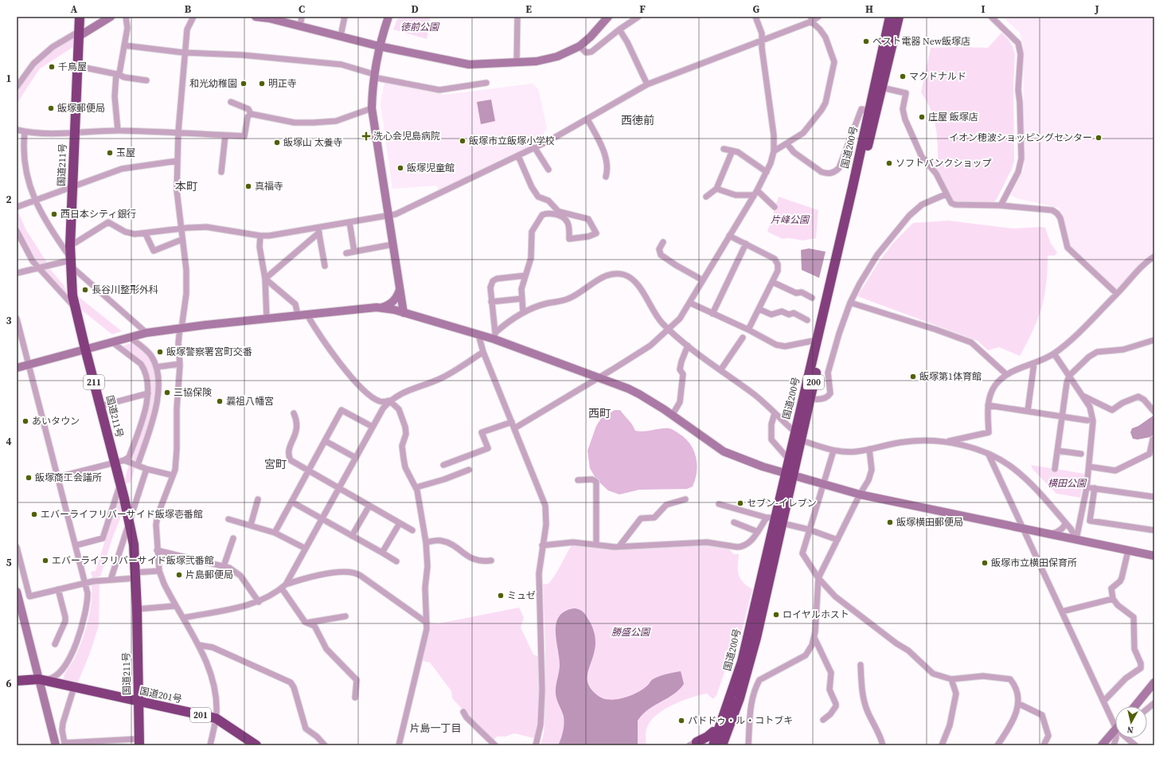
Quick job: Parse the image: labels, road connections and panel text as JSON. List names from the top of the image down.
{
  "streets": {
    "highway": [
      "国道200号",
      "国道211号",
      "211",
      "200",
      "国道201号",
      "201"
    ]
  },
  "crossings": [
    ["国道211号", "国道201号"]
  ],
  "districts": [
    "西徳前",
    "本町",
    "西町",
    "宮町",
    "片島一丁目"
  ],
  "parks": [
    "徳前公園",
    "片峰公園",
    "横田公園",
    "勝盛公園"
  ],
  "places": {
    "other": [
      "ベスト電器 New飯塚店",
      "千鳥屋",
      "マクドナルド",
      "和光幼稚園",
      "明正寺",
      "飯塚郵便局",
      "庄屋 飯塚店",
      "イオン穂波ショッピングセンター",
      "飯塚市立飯塚小学校",
      "飯塚山 太養寺",
      "玉屋",
      "ソフトバンクショップ",
      "飯塚児童館",
      "真福寺",
      "西日本シティ銀行",
      "長谷川整形外科",
      "飯塚警察署宮町交番",
      "飯塚第1体育館",
      "三協保険",
      "曩祖八幡宮",
      "あいタウン",
      "飯塚商工会議所",
      "セブン-イレブン",
      "エバーライフリバーサイド飯塚壱番館",
      "飯塚横田郵便局",
      "エバーライフリバーサイド飯塚弐番館",
      "飯塚市立横田保育所",
      "片島郵便局",
      "ミュゼ",
      "ロイヤルホスト",
      "パドドゥ・ル・コトブキ"
    ],
    "health": ["洗心会児島病院"]
  },
  "north": "bottom",
  "grid": {
    "columns": [
      "A",
      "B",
      "C",
      "D",
      "E",
      "F",
      "G",
      "H",
      "I",
      "J"
    ],
    "rows": [
      "1",
      "2",
      "3",
      "4",
      "5",
      "6"
    ]
  }
}
